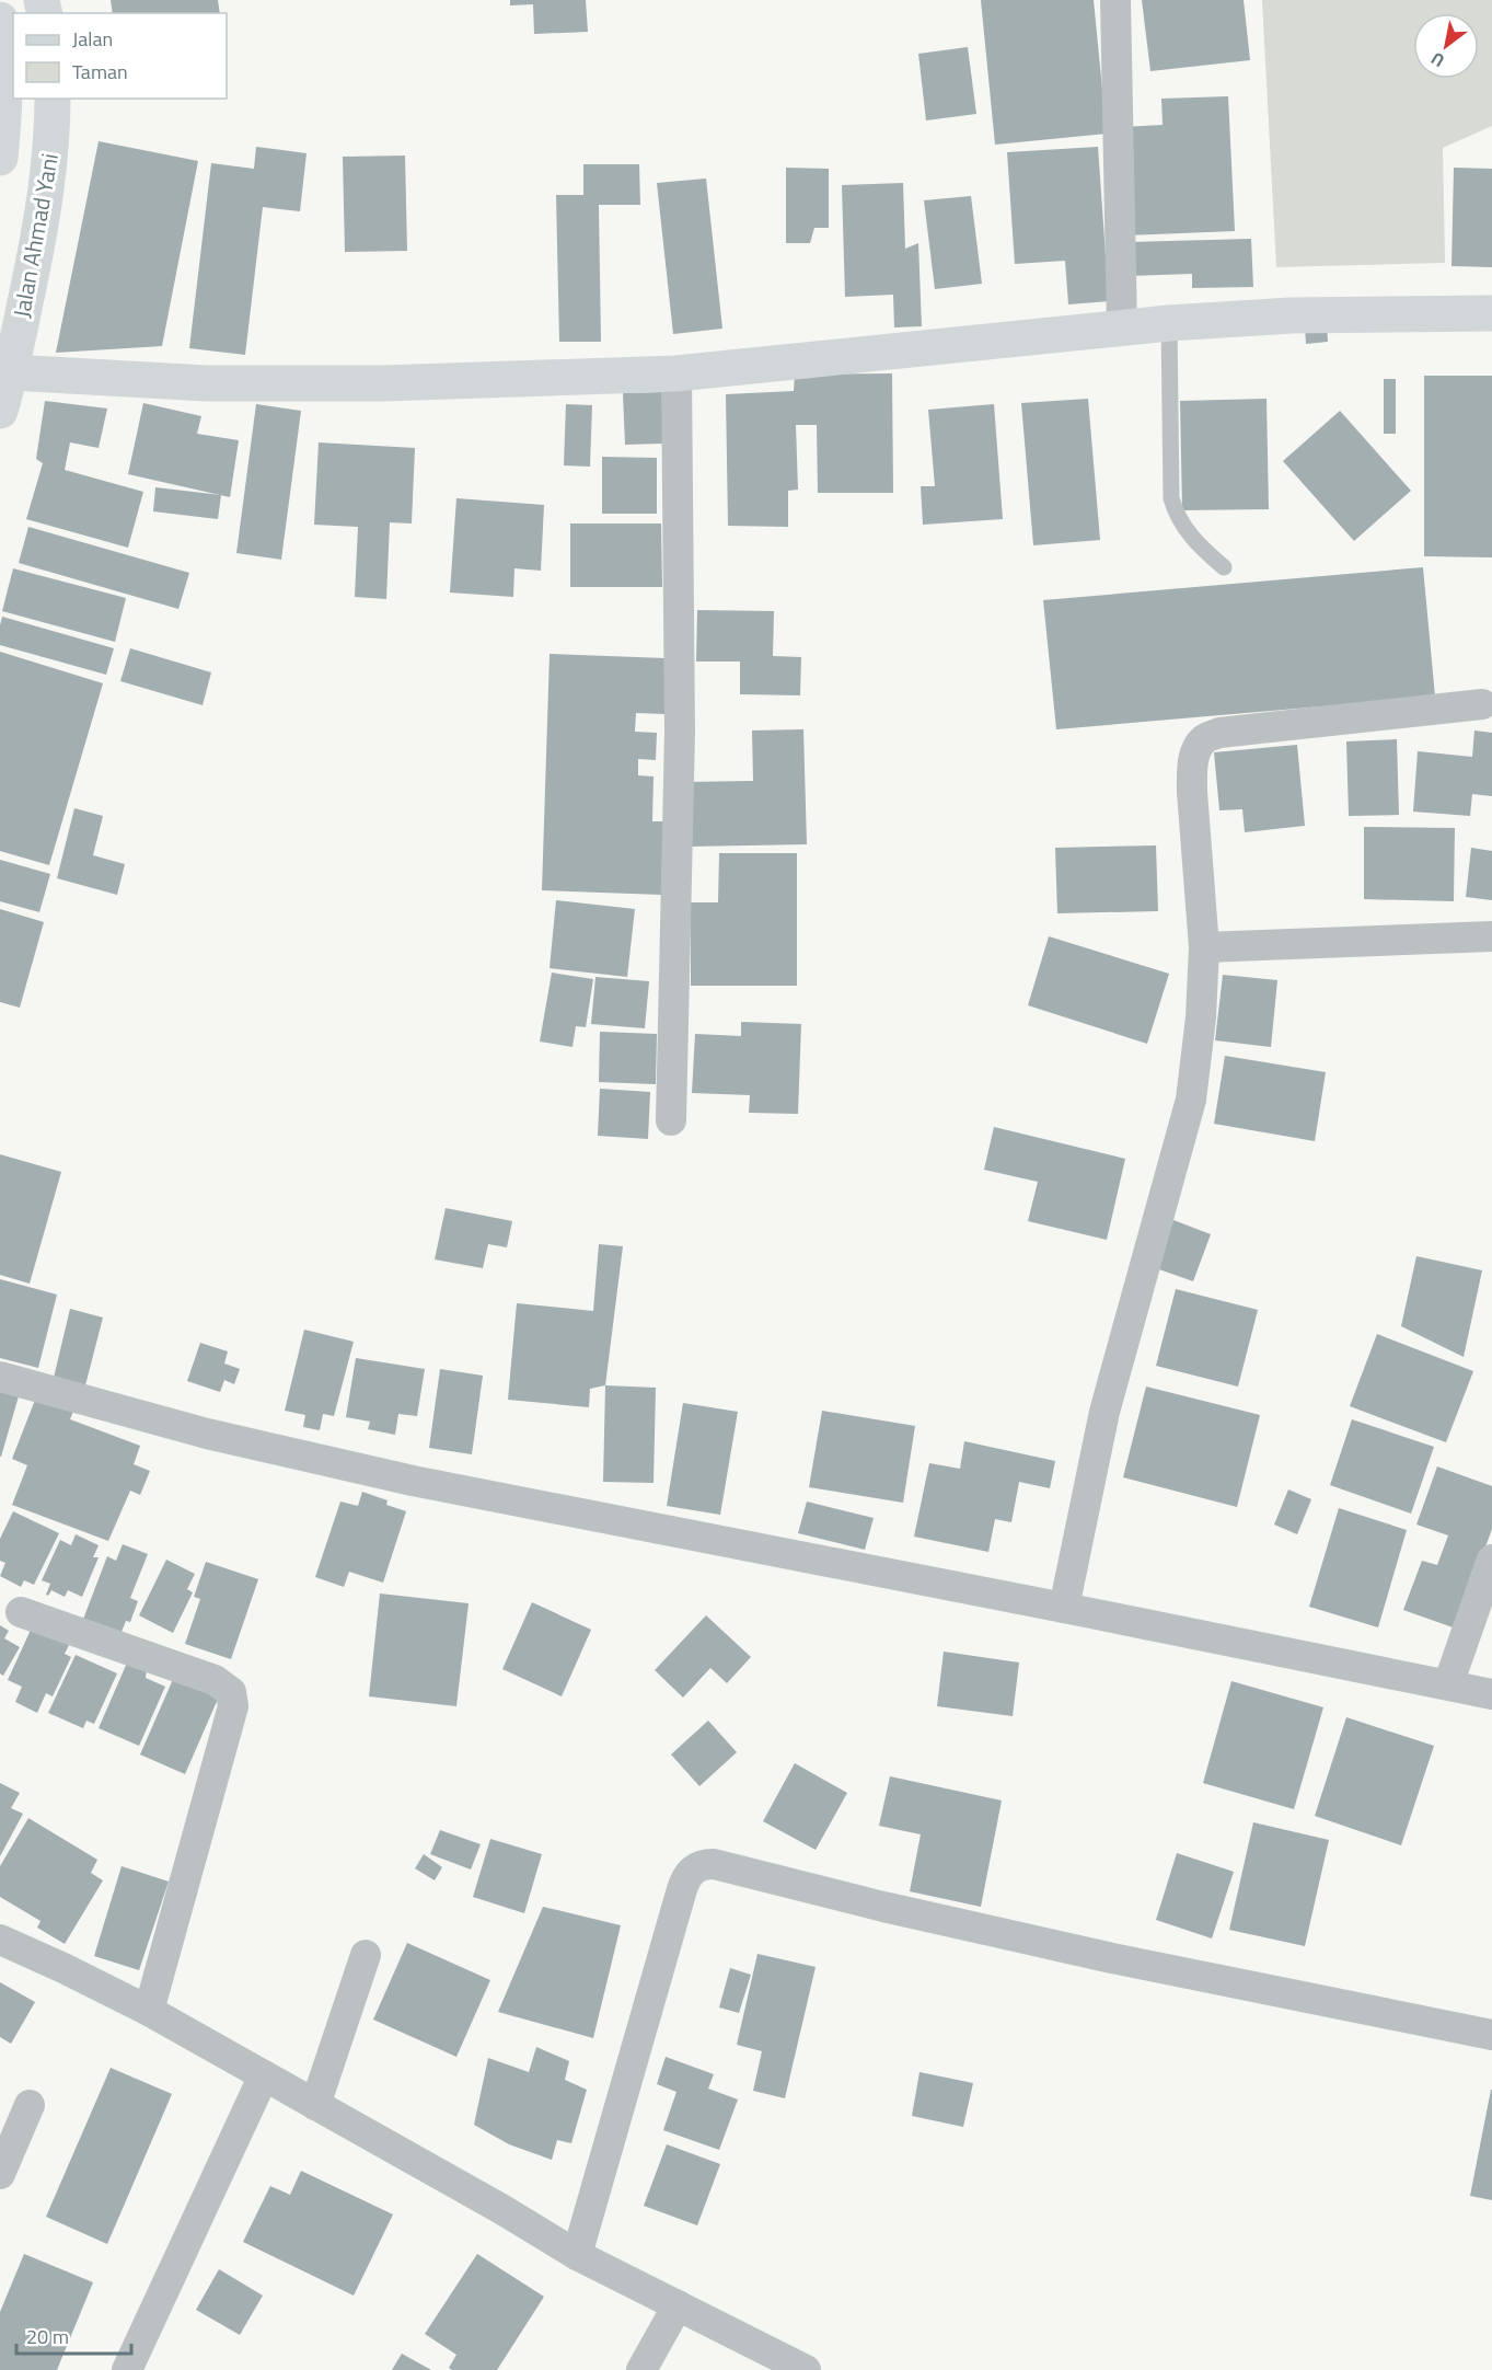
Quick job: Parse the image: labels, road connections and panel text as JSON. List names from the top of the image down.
{
  "streets": {
    "street": ["Jalan Ahmad Yani"]
  },
  "legend": ["Jalan", "Taman"],
  "scale_bar": "20 m",
  "north": "bottom left"
}
